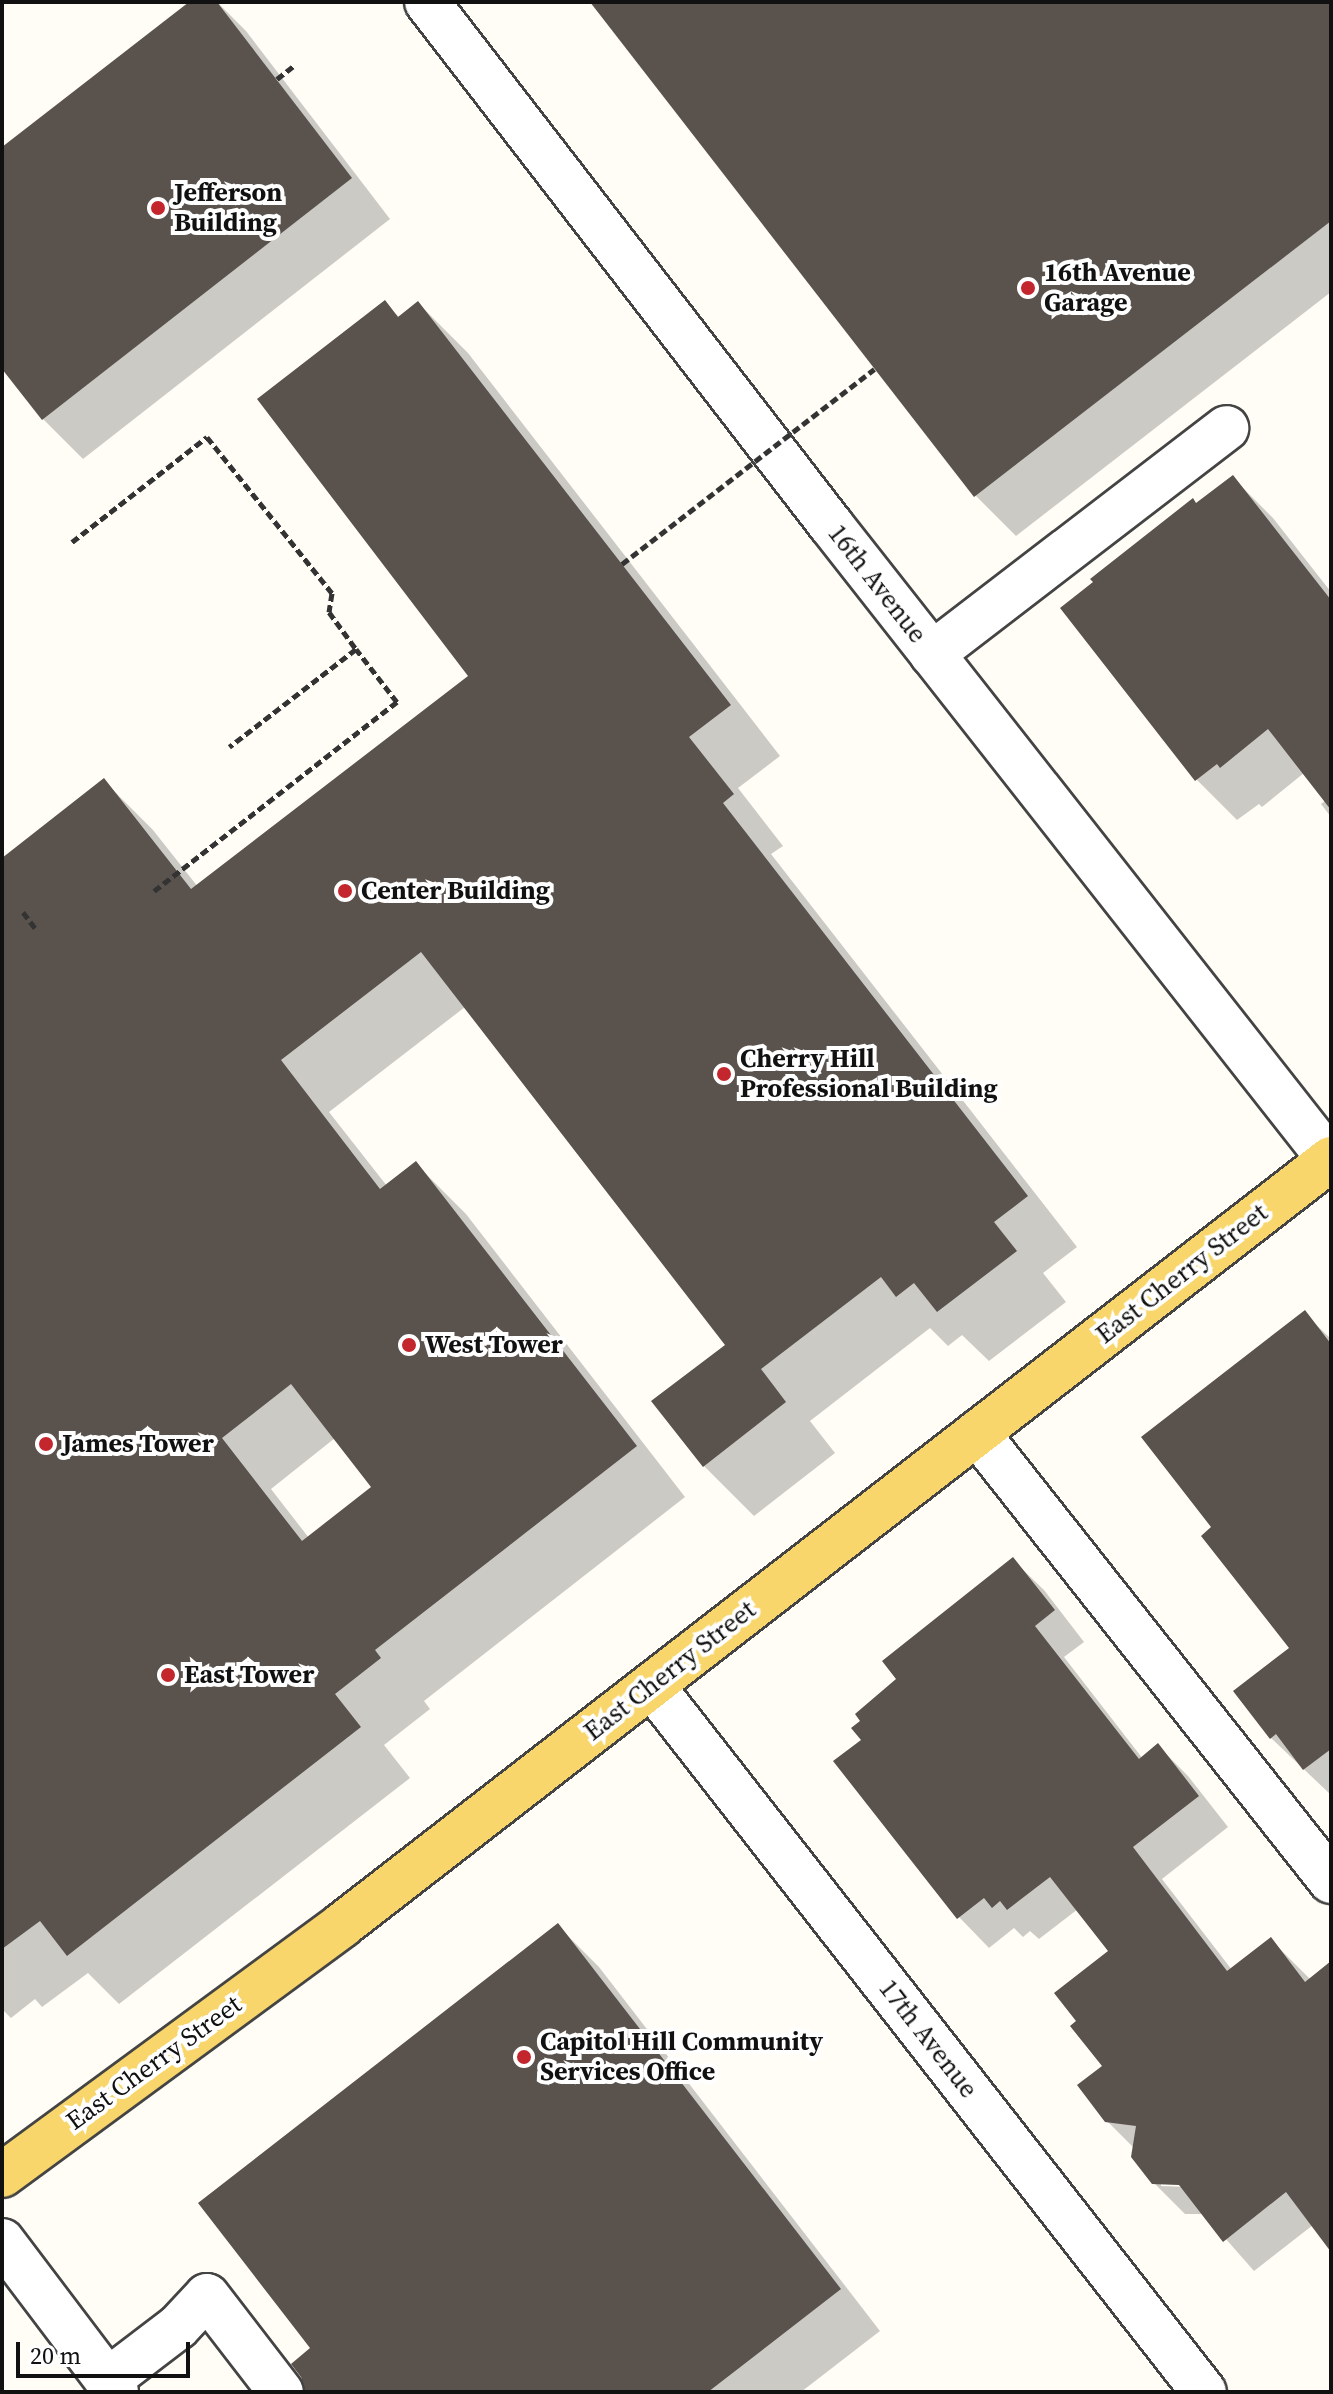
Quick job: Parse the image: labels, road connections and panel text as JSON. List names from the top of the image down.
{
  "streets": {
    "main road": ["East Cherry Street"],
    "street": ["16th Avenue", "17th Avenue"]
  },
  "crossings": [
    ["16th Avenue", "East Cherry Street"],
    ["East Cherry Street", "17th Avenue"]
  ],
  "places": [
    "Jefferson Building",
    "16th Avenue Garage",
    "Center Building",
    "Cherry Hill Professional Building",
    "West Tower",
    "James Tower",
    "East Tower",
    "Capitol Hill Community Services Office"
  ],
  "scale_bar": "20 m"
}
